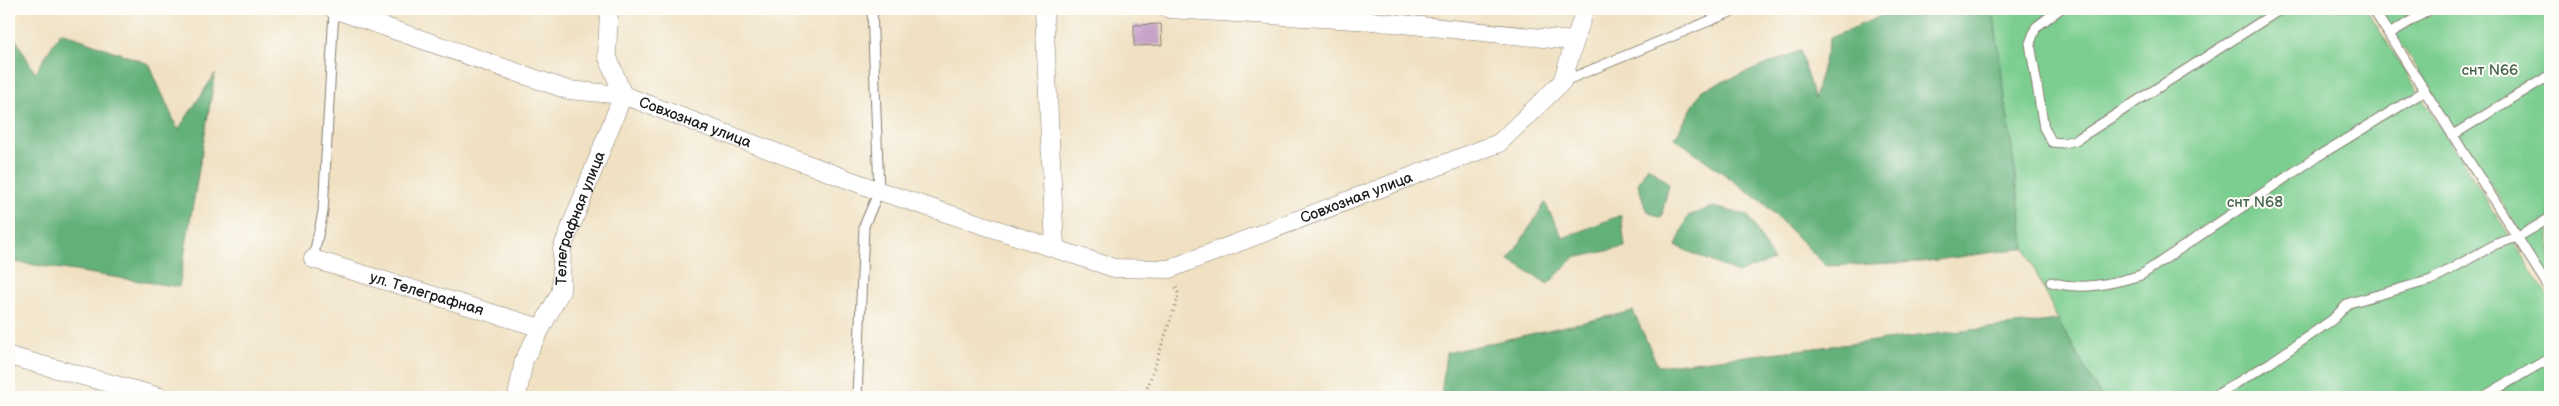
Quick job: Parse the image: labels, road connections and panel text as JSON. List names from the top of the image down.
{
  "streets": {
    "street": ["Совхозная улица", "Телеграфная улица", "ул. Телеграфная"]
  },
  "crossings": [
    ["Совхозная улица", "Телеграфная улица"],
    ["Совхозная улица", "ул. Телеграфная"],
    ["Телеграфная улица", "ул. Телеграфная"]
  ],
  "parks": ["снт N66", "снт N68"]
}
